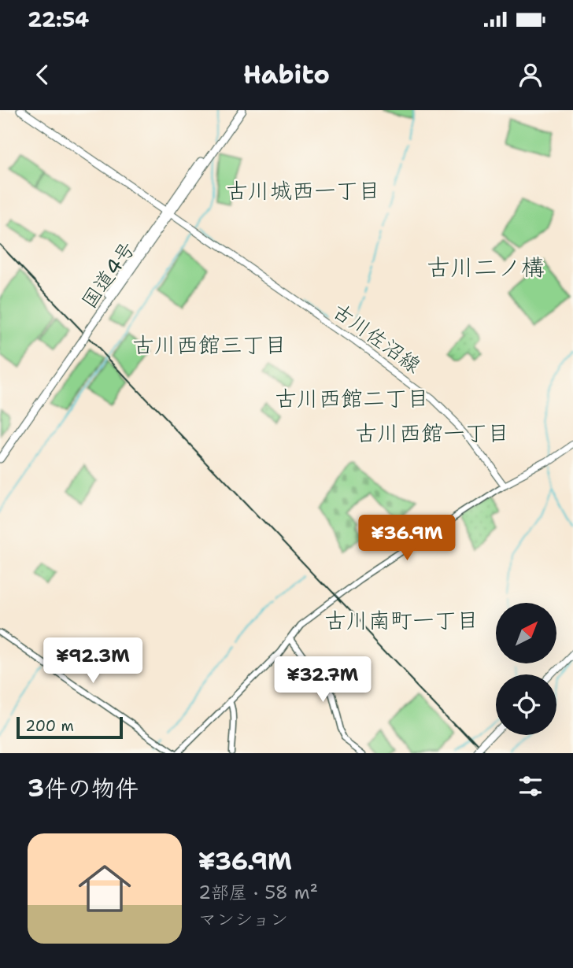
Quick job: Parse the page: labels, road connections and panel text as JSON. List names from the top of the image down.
{
  "streets": {
    "highway": ["国道4号"],
    "main road": ["古川佐沼線"]
  },
  "crossings": [
    ["国道4号", "古川佐沼線"]
  ],
  "districts": [
    "古川城西一丁目",
    "古川二ノ構",
    "古川西館三丁目",
    "古川西館二丁目",
    "古川西館一丁目",
    "古川南町一丁目"
  ],
  "scale_bar": "200 m",
  "north": "top right",
  "page": {
    "status": "22:54",
    "header": "Habito",
    "price": ["¥36.9M", "¥92.3M", "¥32.7M"],
    "scale": "200 m",
    "heading": "3件の物件",
    "list": [
      {
        "name": "¥36.9M",
        "note": "2部屋 · 58 m² · マンション"
      }
    ]
  }
}
